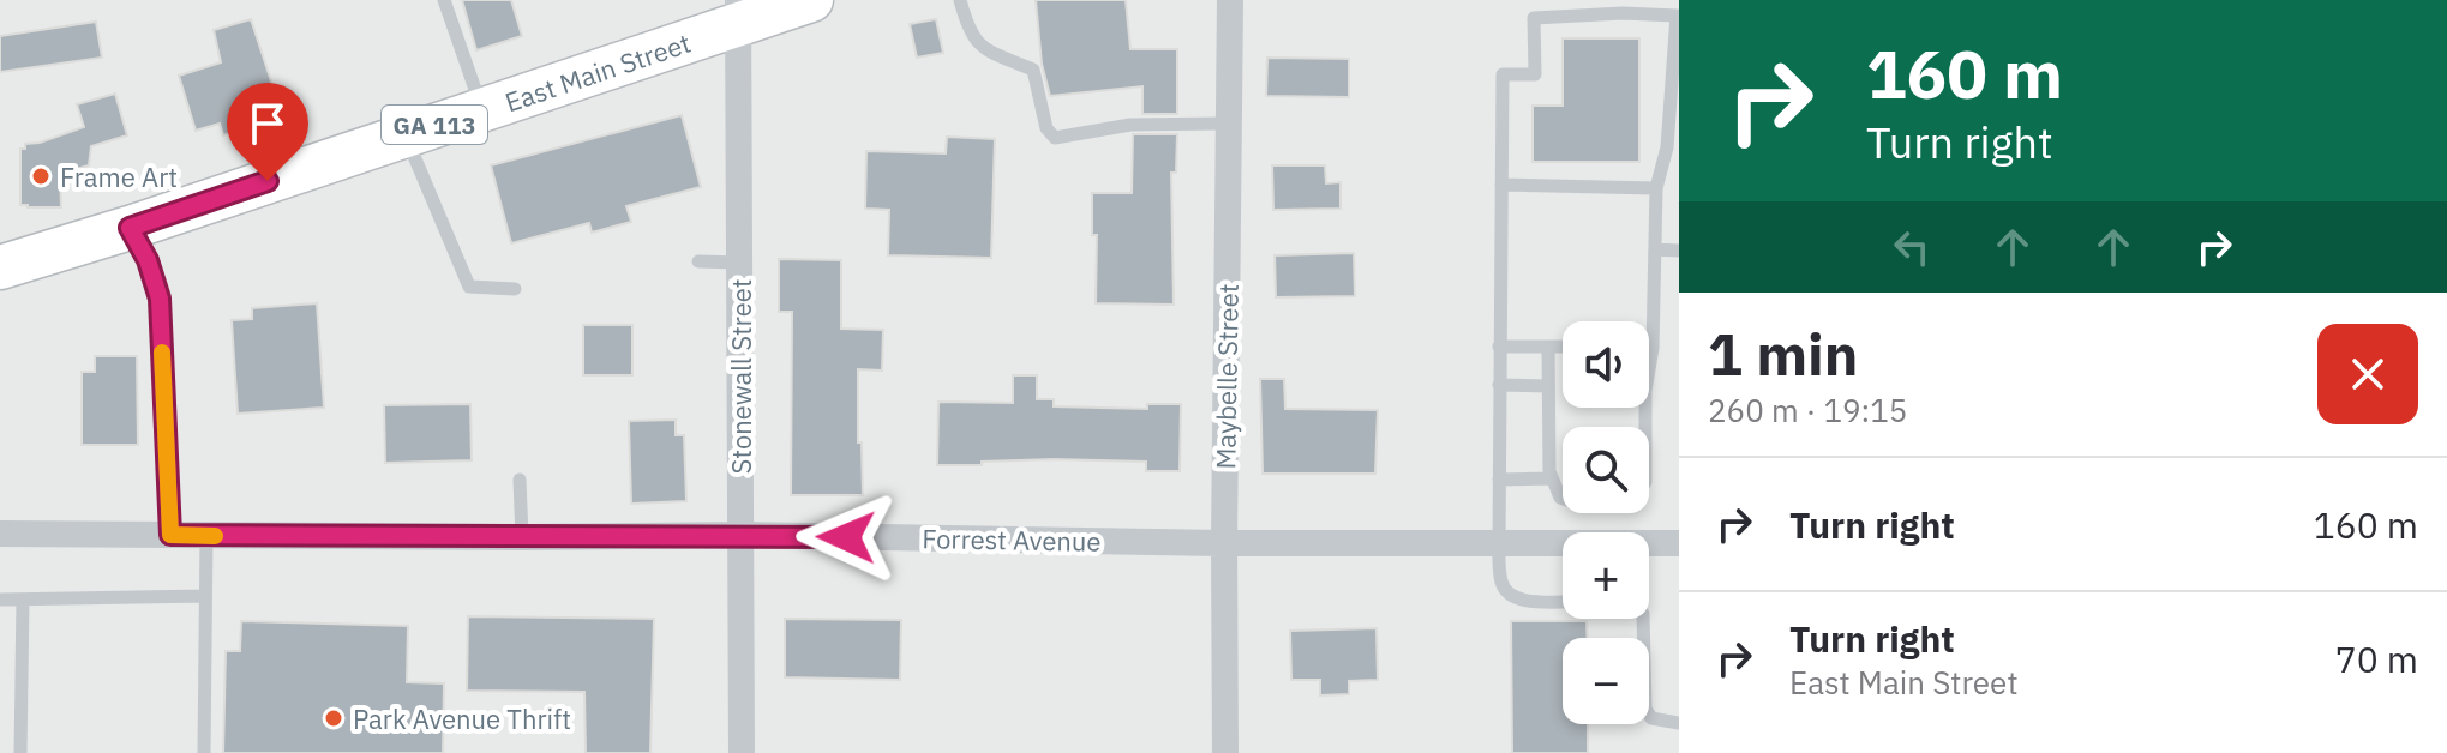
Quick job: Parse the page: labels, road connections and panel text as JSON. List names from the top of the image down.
{
  "streets": {
    "main road": ["East Main Street", "GA 113"],
    "street": ["Stonewall Street", "Maybelle Street", "Forrest Avenue"]
  },
  "crossings": [
    ["East Main Street", "Stonewall Street"],
    ["Stonewall Street", "Forrest Avenue"],
    ["Maybelle Street", "Forrest Avenue"]
  ],
  "places": ["Frame Art", "Park Avenue Thrift"],
  "page": {
    "turn": ["160 m", "Turn right"],
    "heading": ["1 min", "260 m · 19:15"],
    "map_buttons": ["+", "−"],
    "list": [
      {
        "name": "Turn right",
        "value": "160 m"
      },
      {
        "name": "Turn right",
        "note": "East Main Street",
        "value": "70 m"
      }
    ]
  }
}
